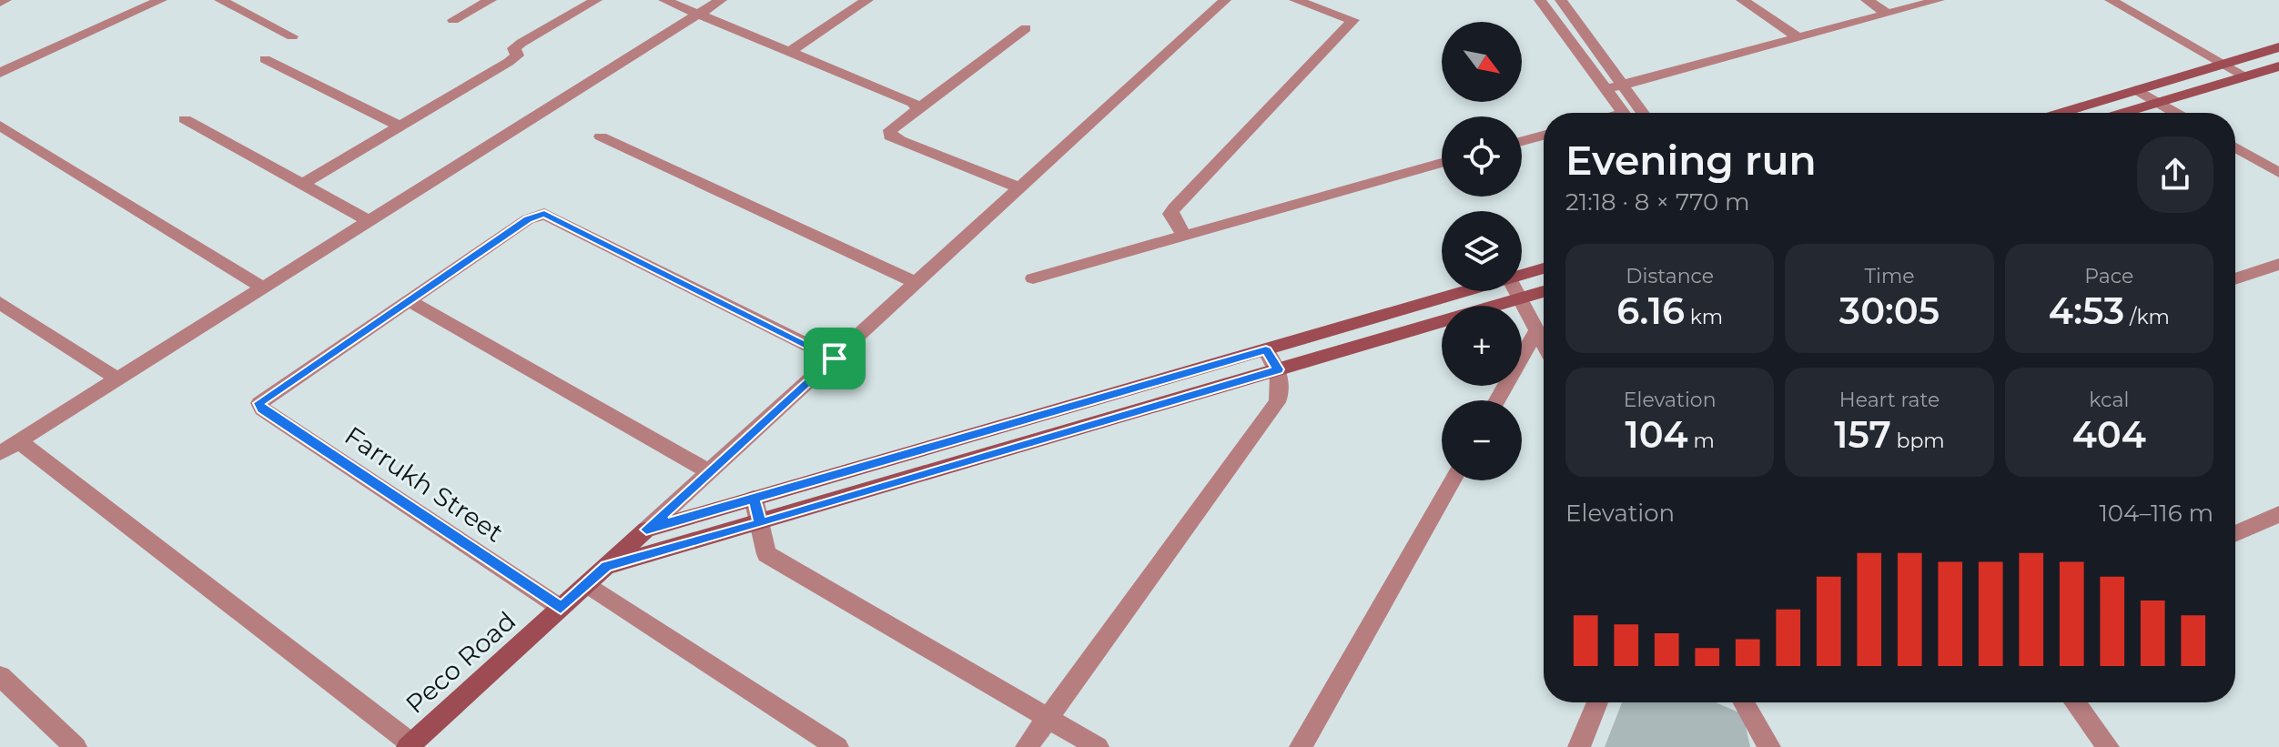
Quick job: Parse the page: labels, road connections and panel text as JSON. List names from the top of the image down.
{
  "streets": {
    "street": ["Farrukh Street", "Peco Road"]
  },
  "crossings": [
    ["Farrukh Street", "Peco Road"]
  ],
  "north": "bottom right",
  "page": {
    "map_buttons": ["+", "−"],
    "heading": ["Evening run", "21:18 · 8 × 770 m"],
    "stats": [
      ["Distance", "6.16 km"],
      ["Time", "30:05"],
      ["Pace", "4:53 /km"],
      ["Elevation", "104 m"],
      ["Heart rate", "157 bpm"],
      ["kcal", "404"]
    ],
    "chart": ["Elevation", "104–116 m"]
  }
}
